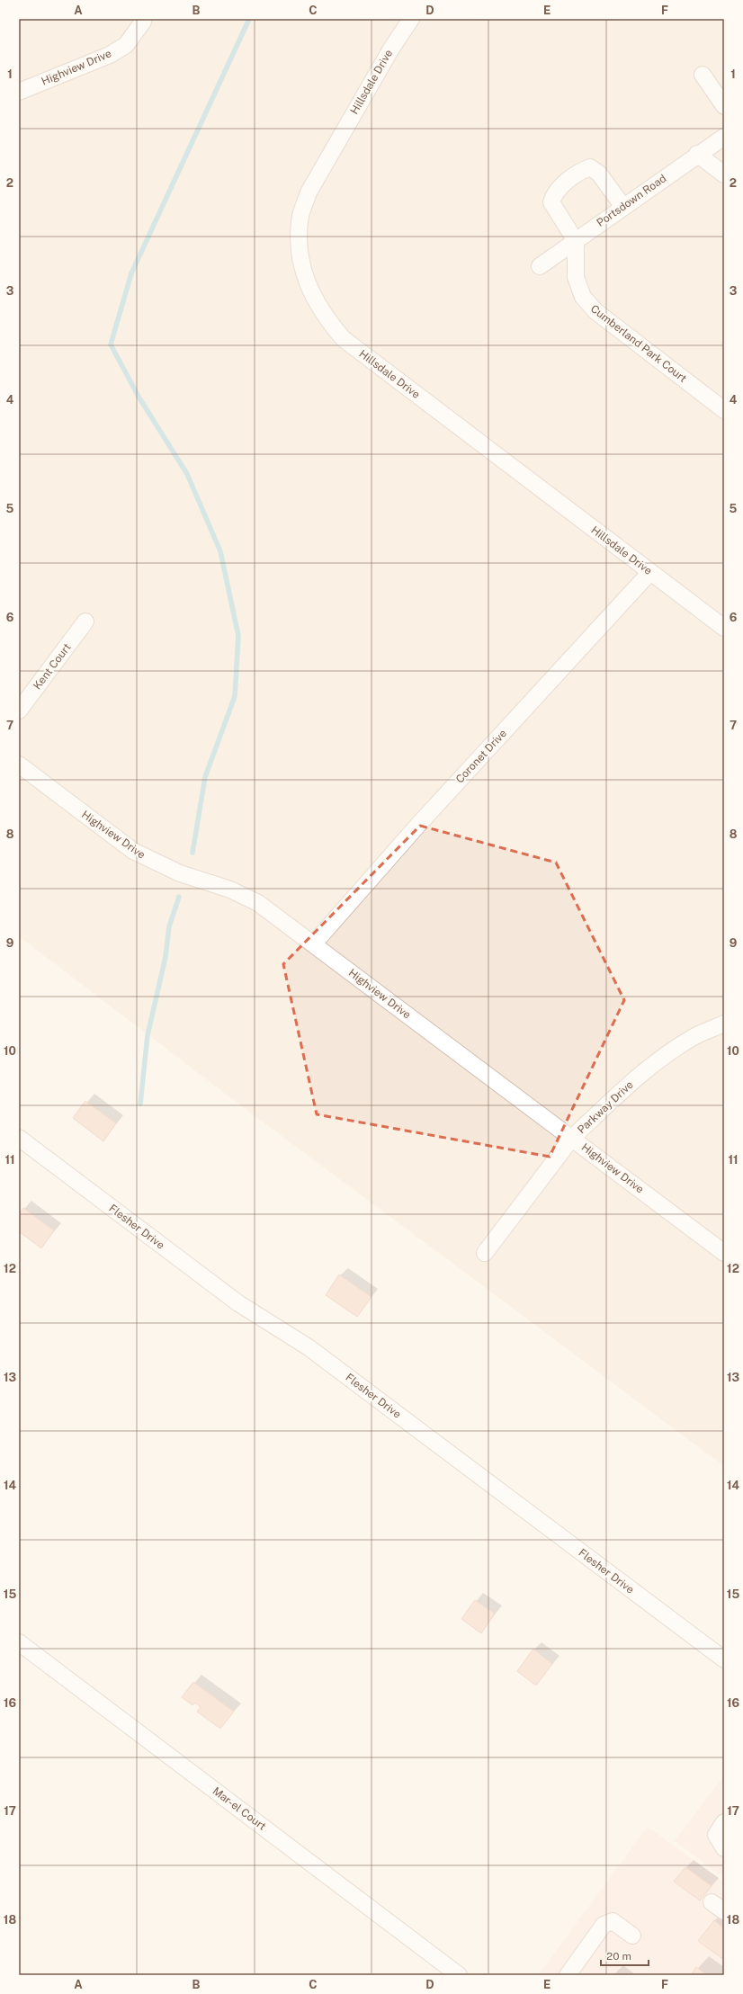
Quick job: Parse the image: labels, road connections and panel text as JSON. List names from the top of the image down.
{
  "streets": {
    "street": [
      "Highview Drive",
      "Hillsdale Drive",
      "Portsdown Road",
      "Cumberland Park Court",
      "Kent Court",
      "Coronet Drive",
      "Parkway Drive",
      "Flesher Drive",
      "Mar-el Court"
    ]
  },
  "crossings": [
    ["Highview Drive", "Coronet Drive"],
    ["Highview Drive", "Parkway Drive"],
    ["Hillsdale Drive", "Coronet Drive"],
    ["Portsdown Road", "Cumberland Park Court"]
  ],
  "scale_bar": "20 m",
  "grid": {
    "columns": [
      "A",
      "B",
      "C",
      "D",
      "E",
      "F"
    ],
    "rows": [
      "1",
      "2",
      "3",
      "4",
      "5",
      "6",
      "7",
      "8",
      "9",
      "10",
      "11",
      "12",
      "13",
      "14",
      "15",
      "16",
      "17",
      "18"
    ]
  }
}
